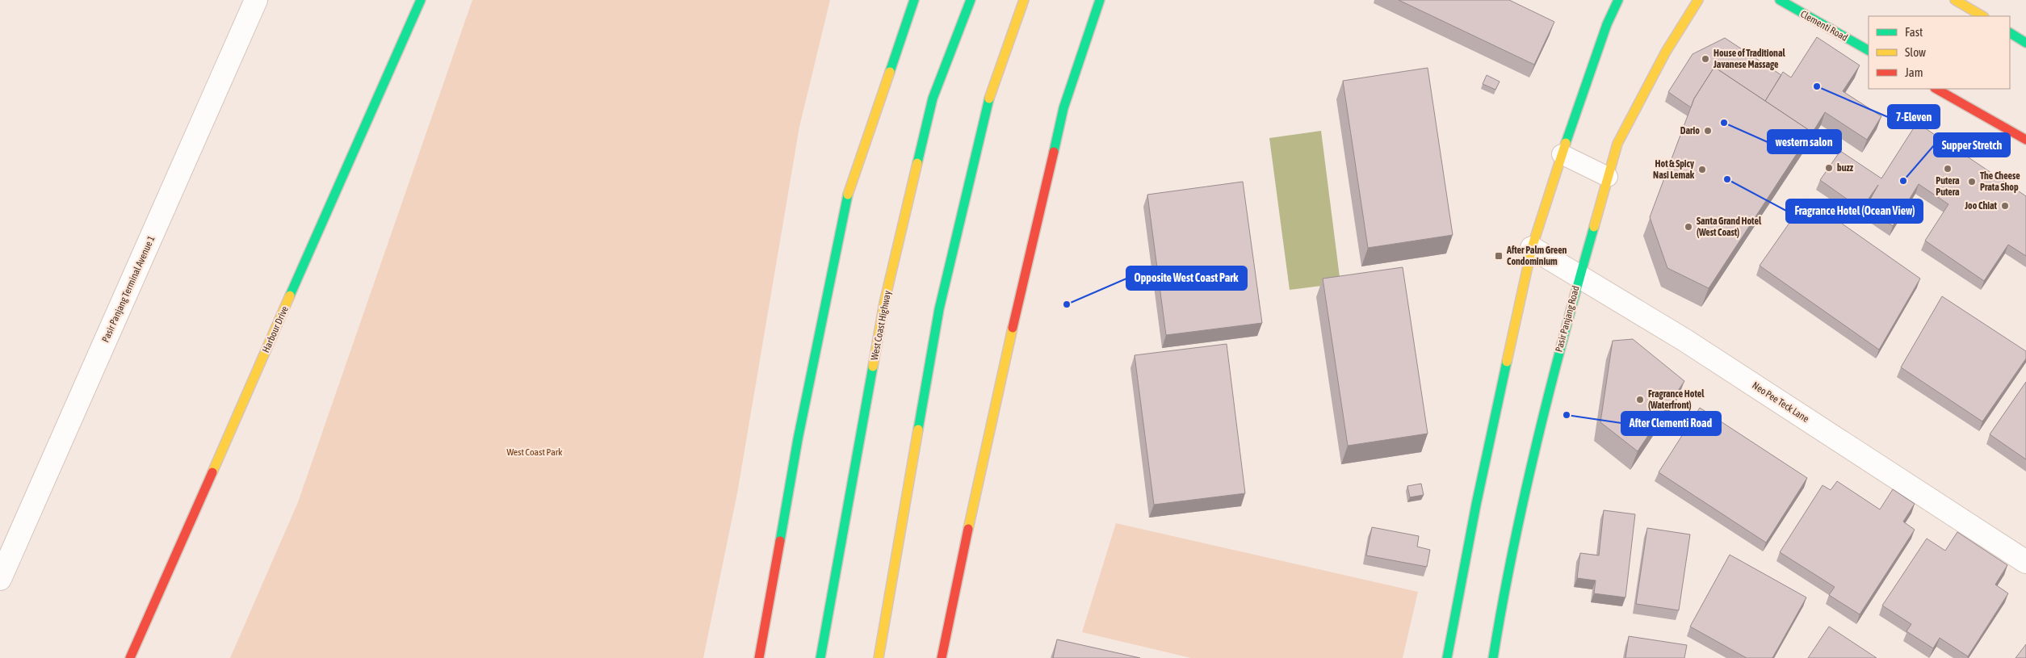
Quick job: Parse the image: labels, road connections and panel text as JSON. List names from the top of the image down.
{
  "streets": {
    "main road": [
      "Clementi Road",
      "Pasir Panjang Road",
      "West Coast Highway",
      "Harbour Drive"
    ],
    "street": ["Pasir Panjang Terminal Avenue 1", "Neo Pee Teck Lane"]
  },
  "crossings": [
    ["Pasir Panjang Road", "Neo Pee Teck Lane"]
  ],
  "parks": ["West Coast Park"],
  "places": {
    "other": [
      "House of Traditional Javanese Massage",
      "7-Eleven",
      "western salon",
      "Dario",
      "buzz",
      "Putera Putera",
      "Hot & Spicy Nasi Lemak",
      "Fragrance Hotel (Ocean View)",
      "Supper Stretch",
      "The Cheese Prata Shop",
      "Joo Chiat",
      "Santa Grand Hotel (West Coast)",
      "Opposite West Coast Park",
      "Fragrance Hotel (Waterfront)",
      "After Clementi Road"
    ],
    "transit": ["After Palm Green Condominium"]
  },
  "legend": ["Fast", "Slow", "Jam"]
}
